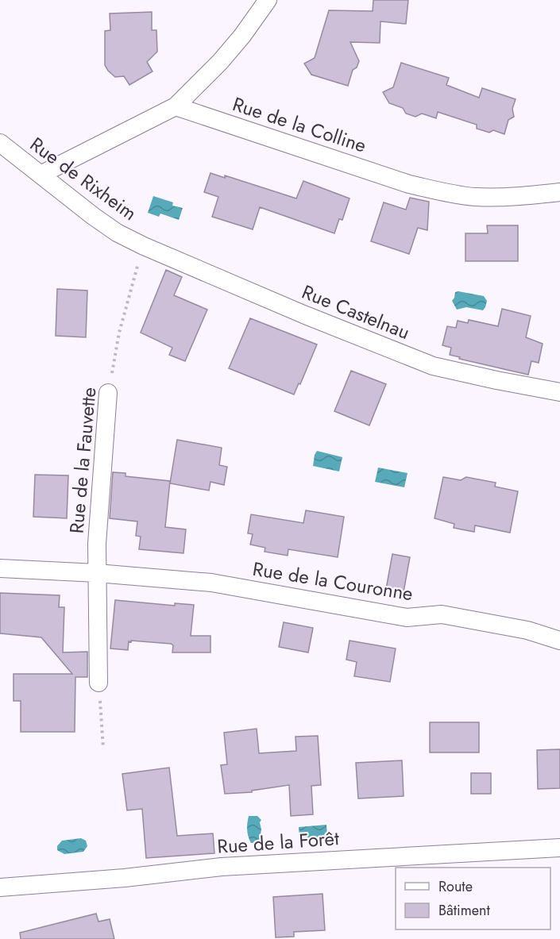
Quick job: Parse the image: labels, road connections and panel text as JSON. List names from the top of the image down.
{
  "streets": {
    "street": [
      "Rue de la Colline",
      "Rue de Rixheim",
      "Rue Castelnau",
      "Rue de la Fauvette",
      "Rue de la Couronne",
      "Rue de la Forêt"
    ]
  },
  "crossings": [
    ["Rue de Rixheim", "Rue Castelnau"],
    ["Rue de Rixheim", "Rue de la Fauvette"],
    ["Rue Castelnau", "Rue de la Fauvette"],
    ["Rue de la Fauvette", "Rue de la Couronne"]
  ],
  "legend": ["Route", "Bâtiment"]
}
